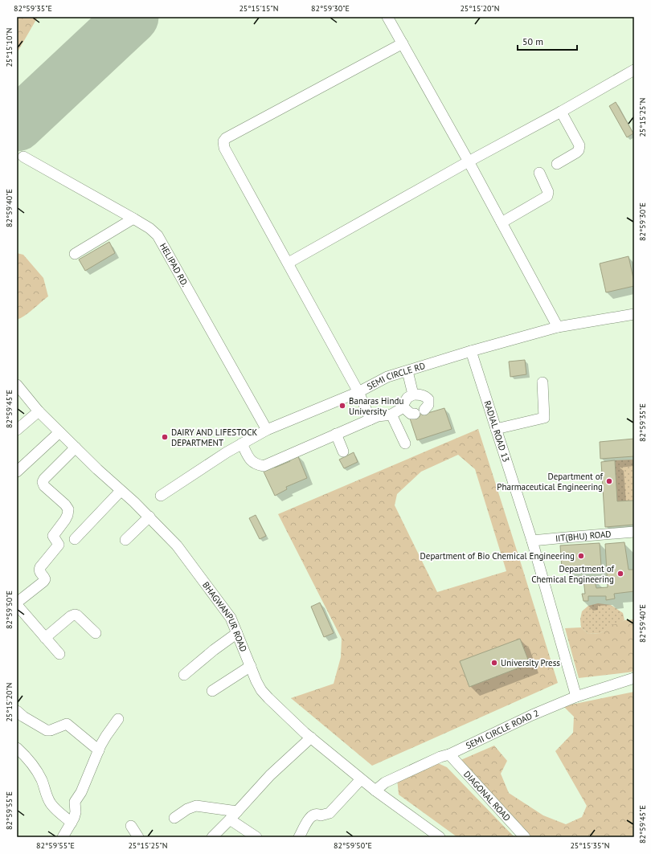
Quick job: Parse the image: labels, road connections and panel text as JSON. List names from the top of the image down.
{
  "streets": {
    "street": [
      "HELIPAD RD.",
      "SEMI CIRCLE RD",
      "RADIAL ROAD 13",
      "IIT(BHU) ROAD",
      "BHAGWANPUR ROAD",
      "SEMI CIRCLE ROAD 2",
      "DIAGONAL ROAD"
    ]
  },
  "crossings": [
    ["HELIPAD RD.", "SEMI CIRCLE RD"],
    ["SEMI CIRCLE RD", "RADIAL ROAD 13"],
    ["RADIAL ROAD 13", "IIT(BHU) ROAD"],
    ["RADIAL ROAD 13", "SEMI CIRCLE ROAD 2"],
    ["BHAGWANPUR ROAD", "SEMI CIRCLE ROAD 2"],
    ["SEMI CIRCLE ROAD 2", "DIAGONAL ROAD"]
  ],
  "places": [
    "Banaras Hindu University",
    "DAIRY AND LIFESTOCK DEPARTMENT",
    "Department of Pharmaceutical Engineering",
    "Department of Bio Chemical Engineering",
    "Department of Chemical Engineering",
    "University Press"
  ],
  "scale_bar": "50 m",
  "coordinates": [
    "82°59'35\"E",
    "25°15'15\"N",
    "82°59'30\"E",
    "25°15'20\"N",
    "25°15'10\"N",
    "25°15'25\"N",
    "82°59'40\"E",
    "82°59'45\"E",
    "82°59'50\"E",
    "82°59'55\"E",
    "25°15'35\"N"
  ]
}
